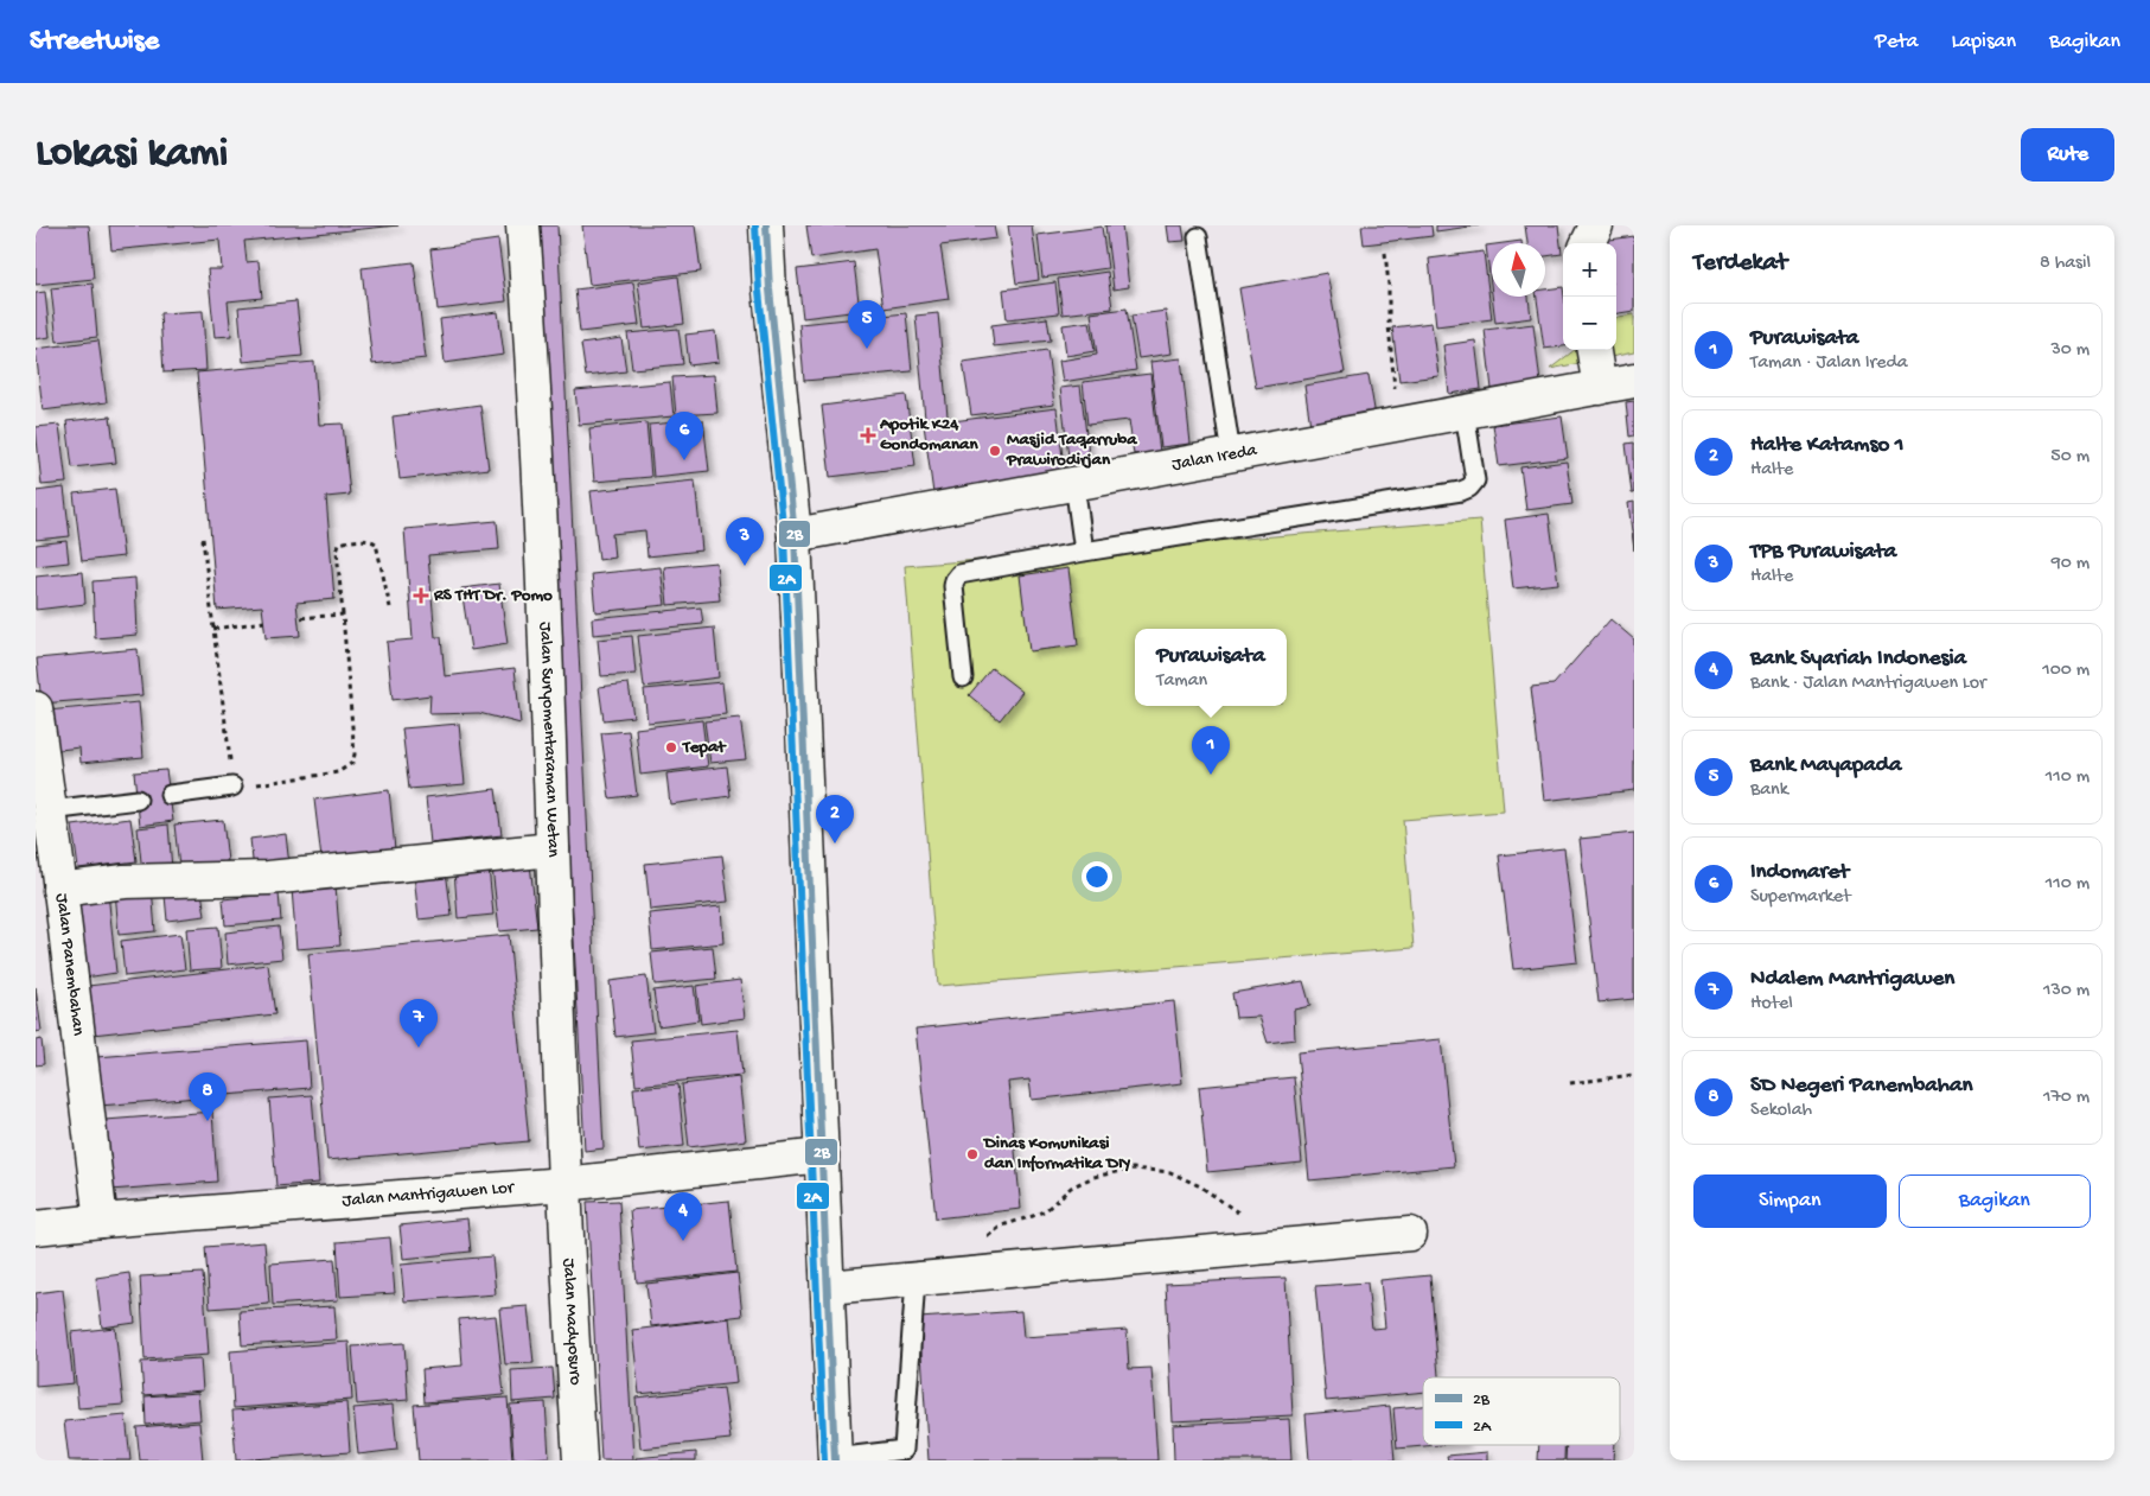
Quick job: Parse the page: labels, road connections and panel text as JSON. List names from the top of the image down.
{
  "streets": {
    "street": [
      "Jalan Ireda",
      "Jalan Suryomentaraman Wetan",
      "Jalan Panembahan",
      "Jalan Mantrigawen Lor",
      "Jalan Madyosuro"
    ]
  },
  "crossings": [
    ["Jalan Suryomentaraman Wetan", "Jalan Mantrigawen Lor"],
    ["Jalan Suryomentaraman Wetan", "Jalan Madyosuro"],
    ["Jalan Panembahan", "Jalan Mantrigawen Lor"],
    ["Jalan Mantrigawen Lor", "Jalan Madyosuro"]
  ],
  "places": {
    "health": ["Apotik K24 Gondomanan", "RS THT Dr. Pomo"],
    "other": ["Masjid Taqarruba Prawirodirjan", "Tepat", "Dinas Komunikasi dan Informatika DIY"]
  },
  "lines": ["transit line 2B", "transit line 2A"],
  "legend": ["2B", "2A"],
  "north": "top",
  "page": {
    "header": "Streetwise",
    "nav": ["Peta", "Lapisan", "Bagikan"],
    "buttons": [
      "Rute",
      ["Simpan", "Bagikan"]
    ],
    "title": "Lokasi kami",
    "heading": ["Terdekat", "8 hasil"],
    "map_buttons": ["+", "−"],
    "pins": [
      "5",
      "6",
      "3",
      "1",
      "2",
      "7",
      "8",
      "4"
    ],
    "list": [
      {
        "mark": "1",
        "name": "Purawisata",
        "note": "Taman · Jalan Ireda",
        "value": "30 m"
      },
      {
        "mark": "2",
        "name": "Halte Katamso 1",
        "note": "Halte",
        "value": "50 m"
      },
      {
        "mark": "3",
        "name": "TPB Purawisata",
        "note": "Halte",
        "value": "90 m"
      },
      {
        "mark": "4",
        "name": "Bank Syariah Indonesia",
        "note": "Bank · Jalan Mantrigawen Lor",
        "value": "100 m"
      },
      {
        "mark": "5",
        "name": "Bank Mayapada",
        "note": "Bank",
        "value": "110 m"
      },
      {
        "mark": "6",
        "name": "Indomaret",
        "note": "Supermarket",
        "value": "110 m"
      },
      {
        "mark": "7",
        "name": "Ndalem Mantrigawen",
        "note": "Hotel",
        "value": "130 m"
      },
      {
        "mark": "8",
        "name": "SD Negeri Panembahan",
        "note": "Sekolah",
        "value": "170 m"
      }
    ],
    "popup": ["Purawisata", "Taman"]
  }
}
